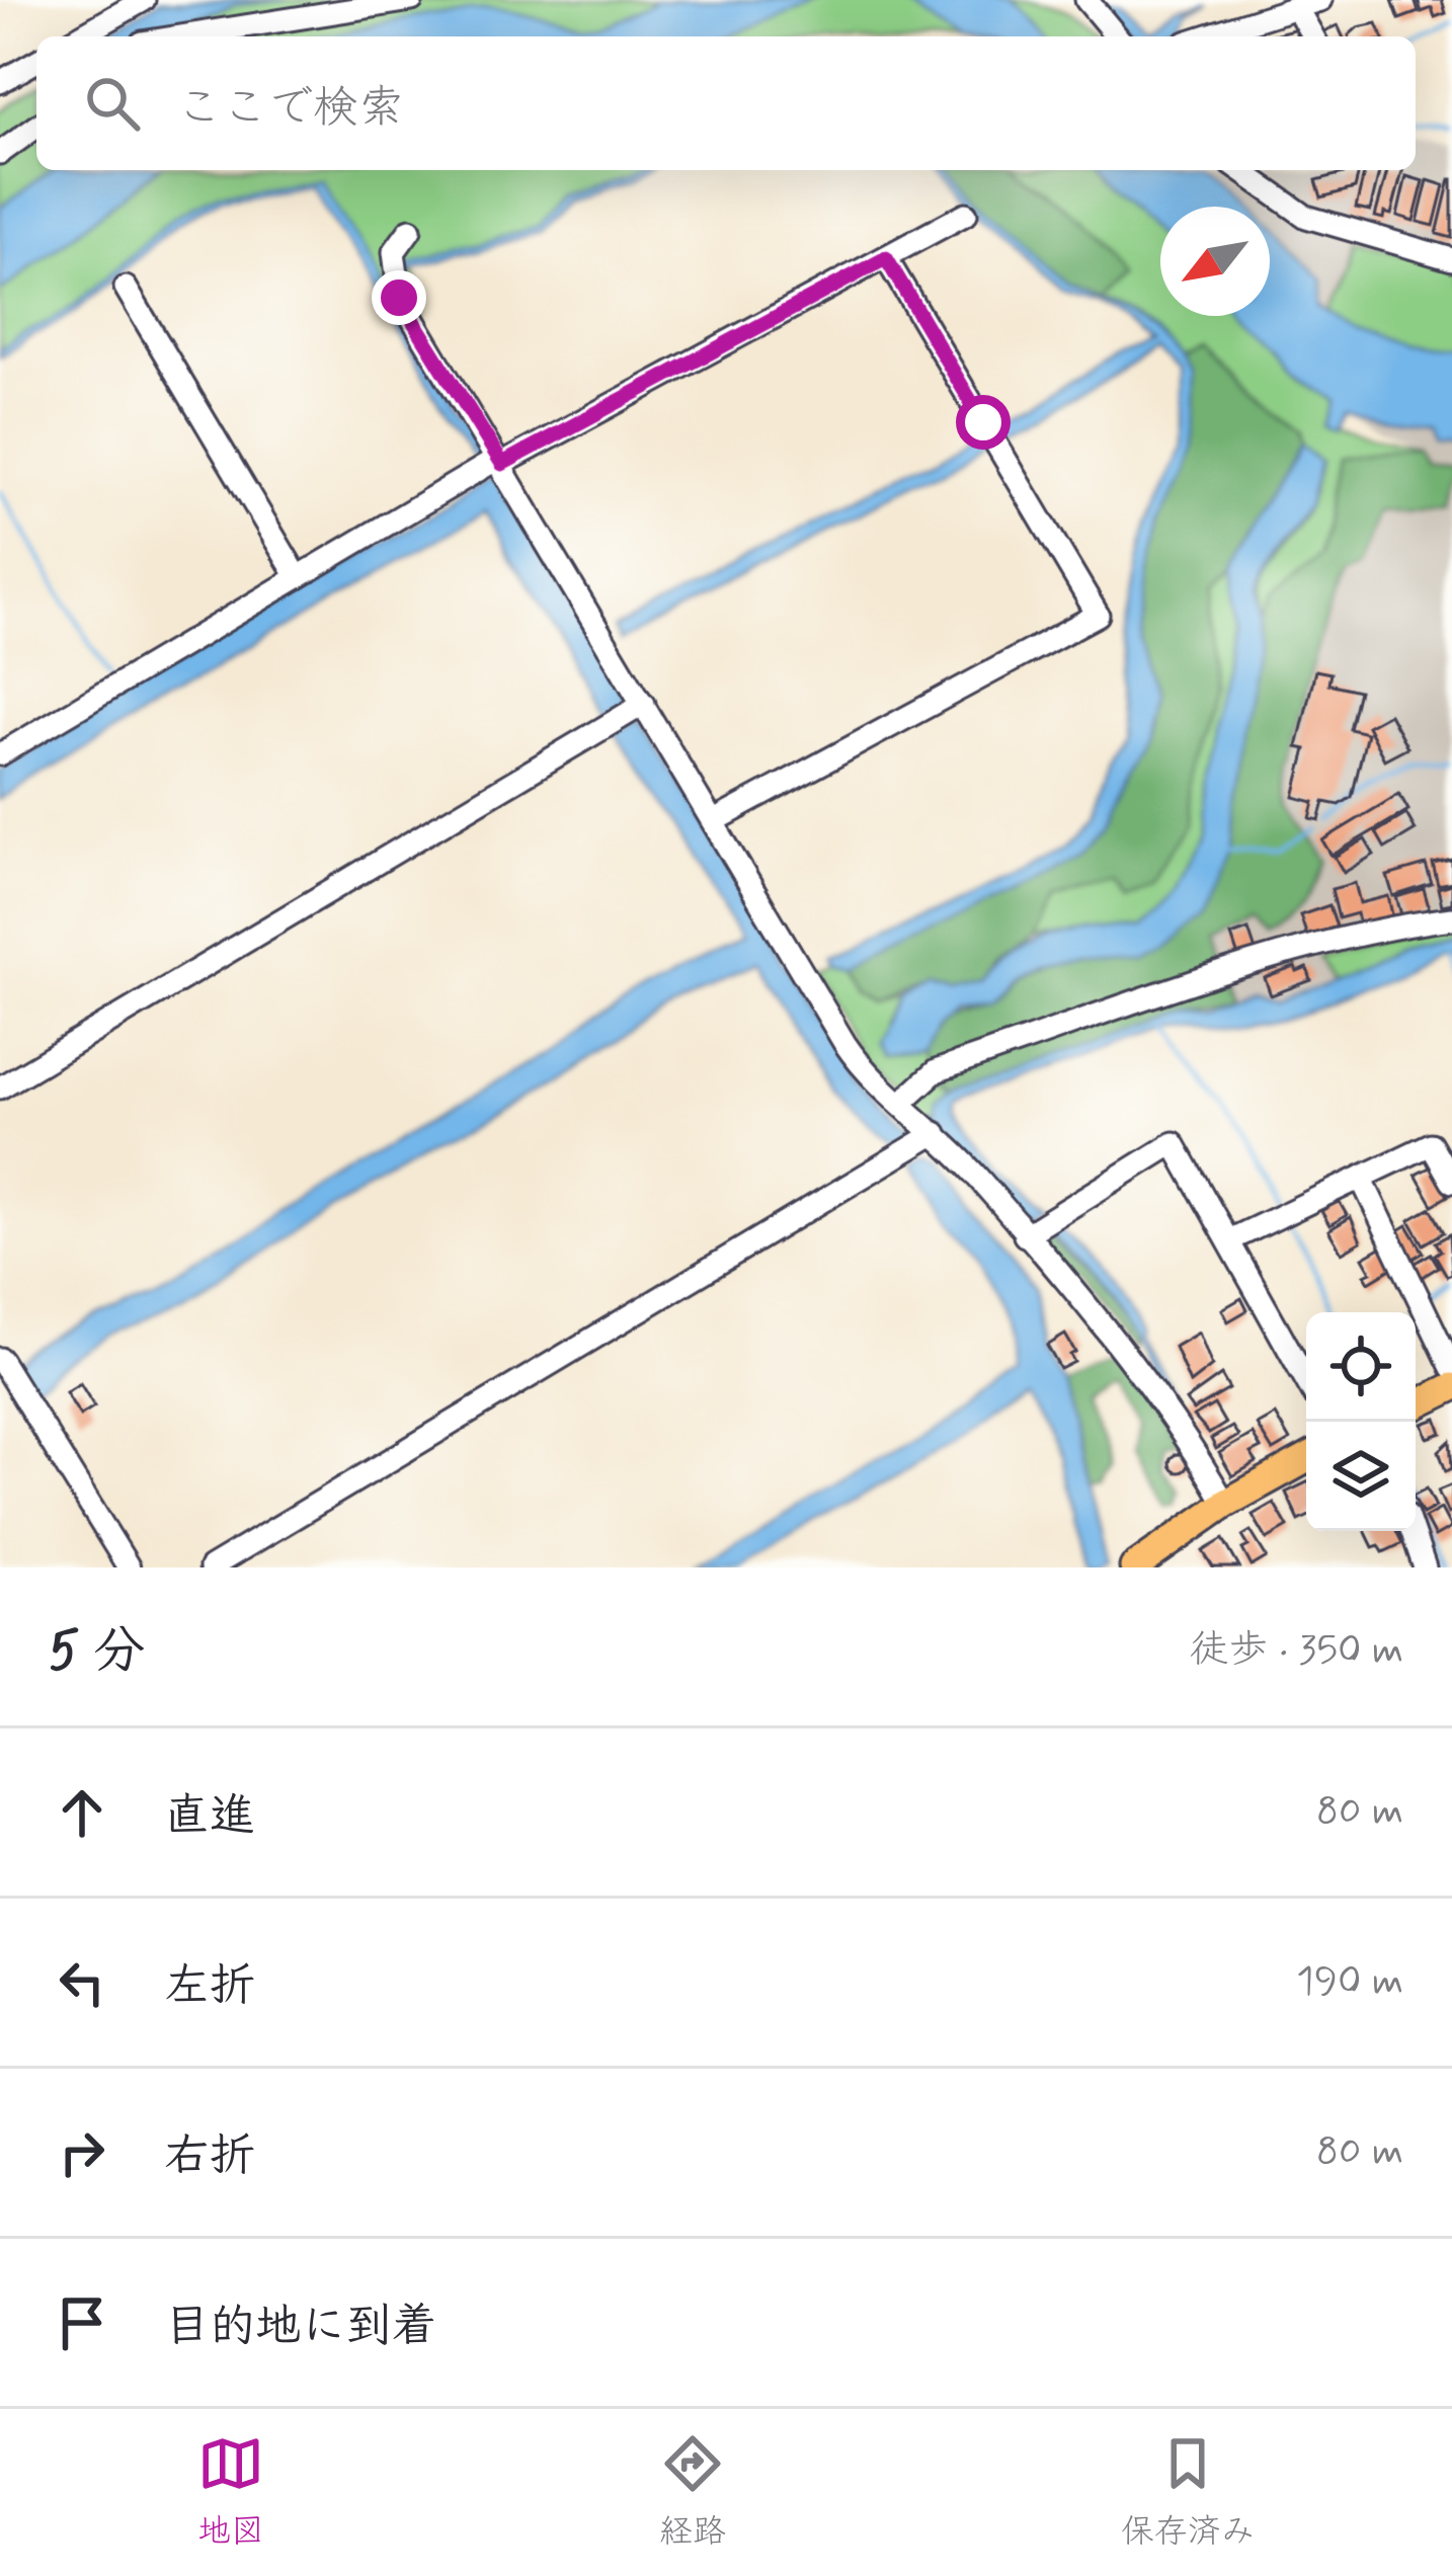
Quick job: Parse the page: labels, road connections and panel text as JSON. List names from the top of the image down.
{
  "north": "bottom left",
  "page": {
    "search": "ここで検索",
    "heading": ["5 分", "徒歩 · 350 m"],
    "list": [
      ["直進", "80 m"],
      ["左折", "190 m"],
      ["右折", "80 m"],
      "目的地に到着"
    ],
    "nav": ["地図", "経路", "保存済み"]
  }
}
